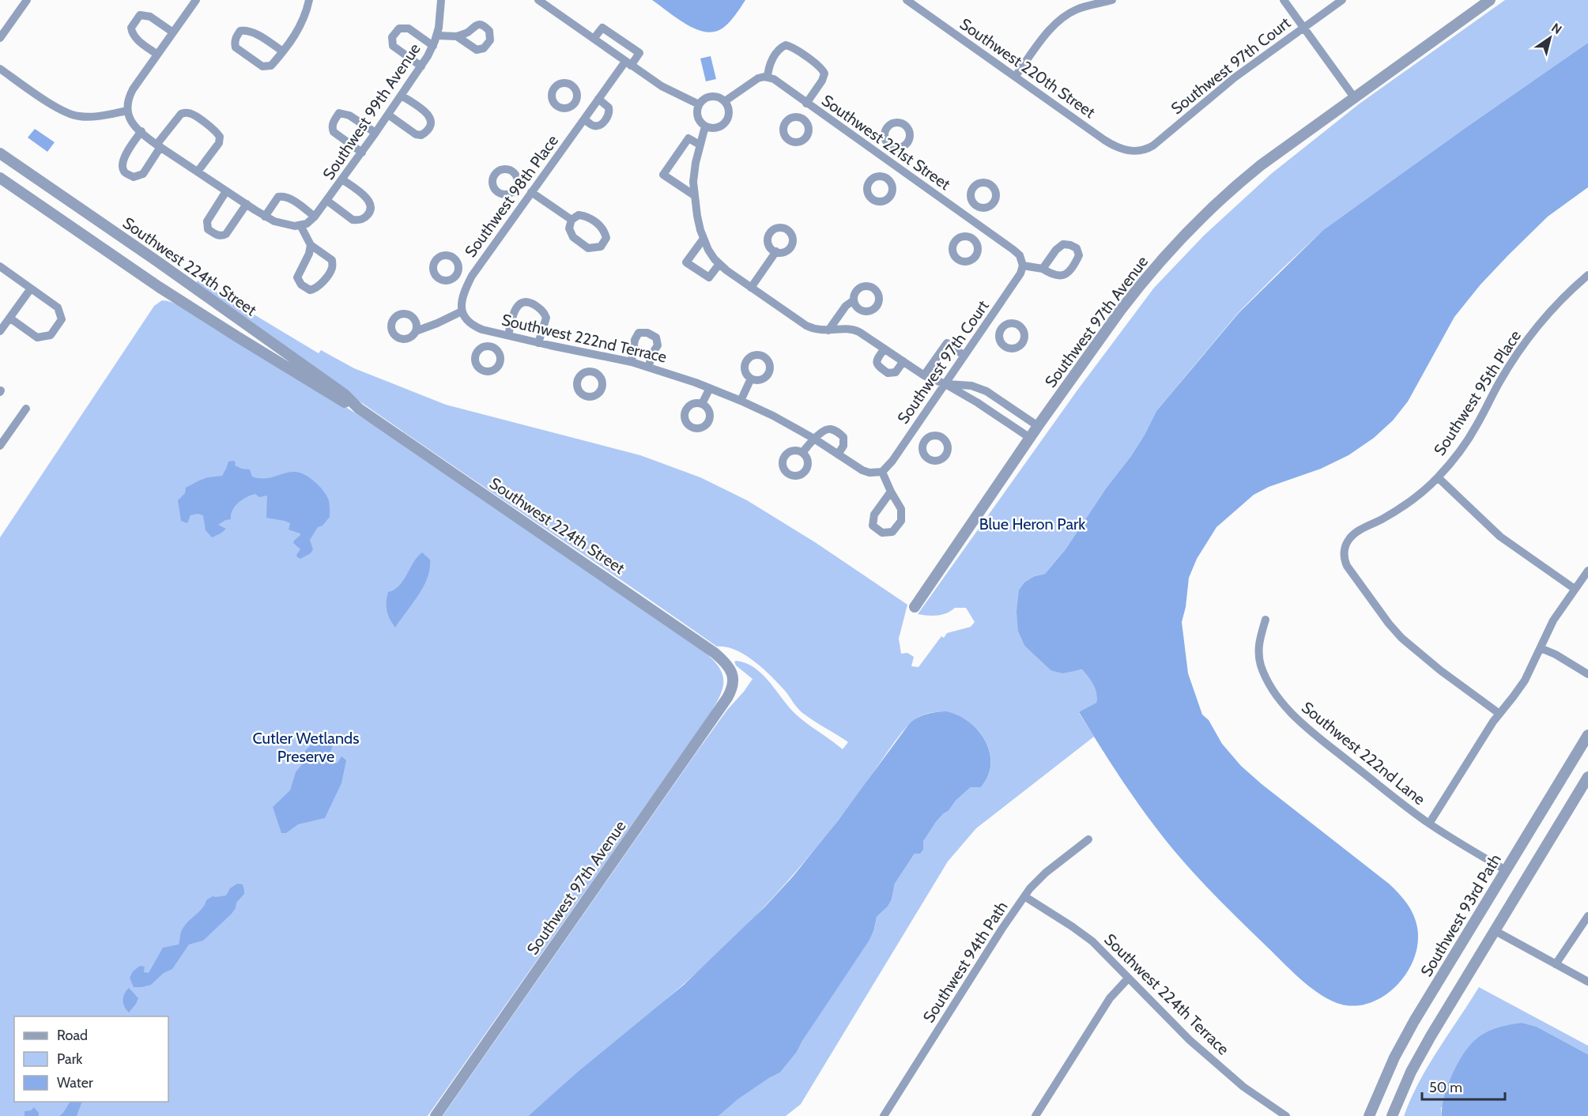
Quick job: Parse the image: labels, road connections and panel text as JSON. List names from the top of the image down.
{
  "streets": {
    "street": [
      "Southwest 97th Court",
      "Southwest 220th Street",
      "Southwest 99th Avenue",
      "Southwest 221st Street",
      "Southwest 98th Place",
      "Southwest 224th Street",
      "Southwest 97th Avenue",
      "Southwest 222nd Terrace",
      "Southwest 95th Place",
      "Southwest 222nd Lane",
      "Southwest 93rd Path",
      "Southwest 94th Path",
      "Southwest 224th Terrace"
    ]
  },
  "crossings": [
    ["Southwest 97th Court", "Southwest 220th Street"],
    ["Southwest 97th Court", "Southwest 221st Street"],
    ["Southwest 97th Court", "Southwest 222nd Terrace"],
    ["Southwest 98th Place", "Southwest 222nd Terrace"],
    ["Southwest 224th Street", "Southwest 97th Avenue"],
    ["Southwest 222nd Lane", "Southwest 93rd Path"],
    ["Southwest 94th Path", "Southwest 224th Terrace"]
  ],
  "parks": ["Blue Heron Park", "Cutler Wetlands Preserve"],
  "legend": ["Road", "Park", "Water"],
  "scale_bar": "50 m",
  "north": "top right"
}
